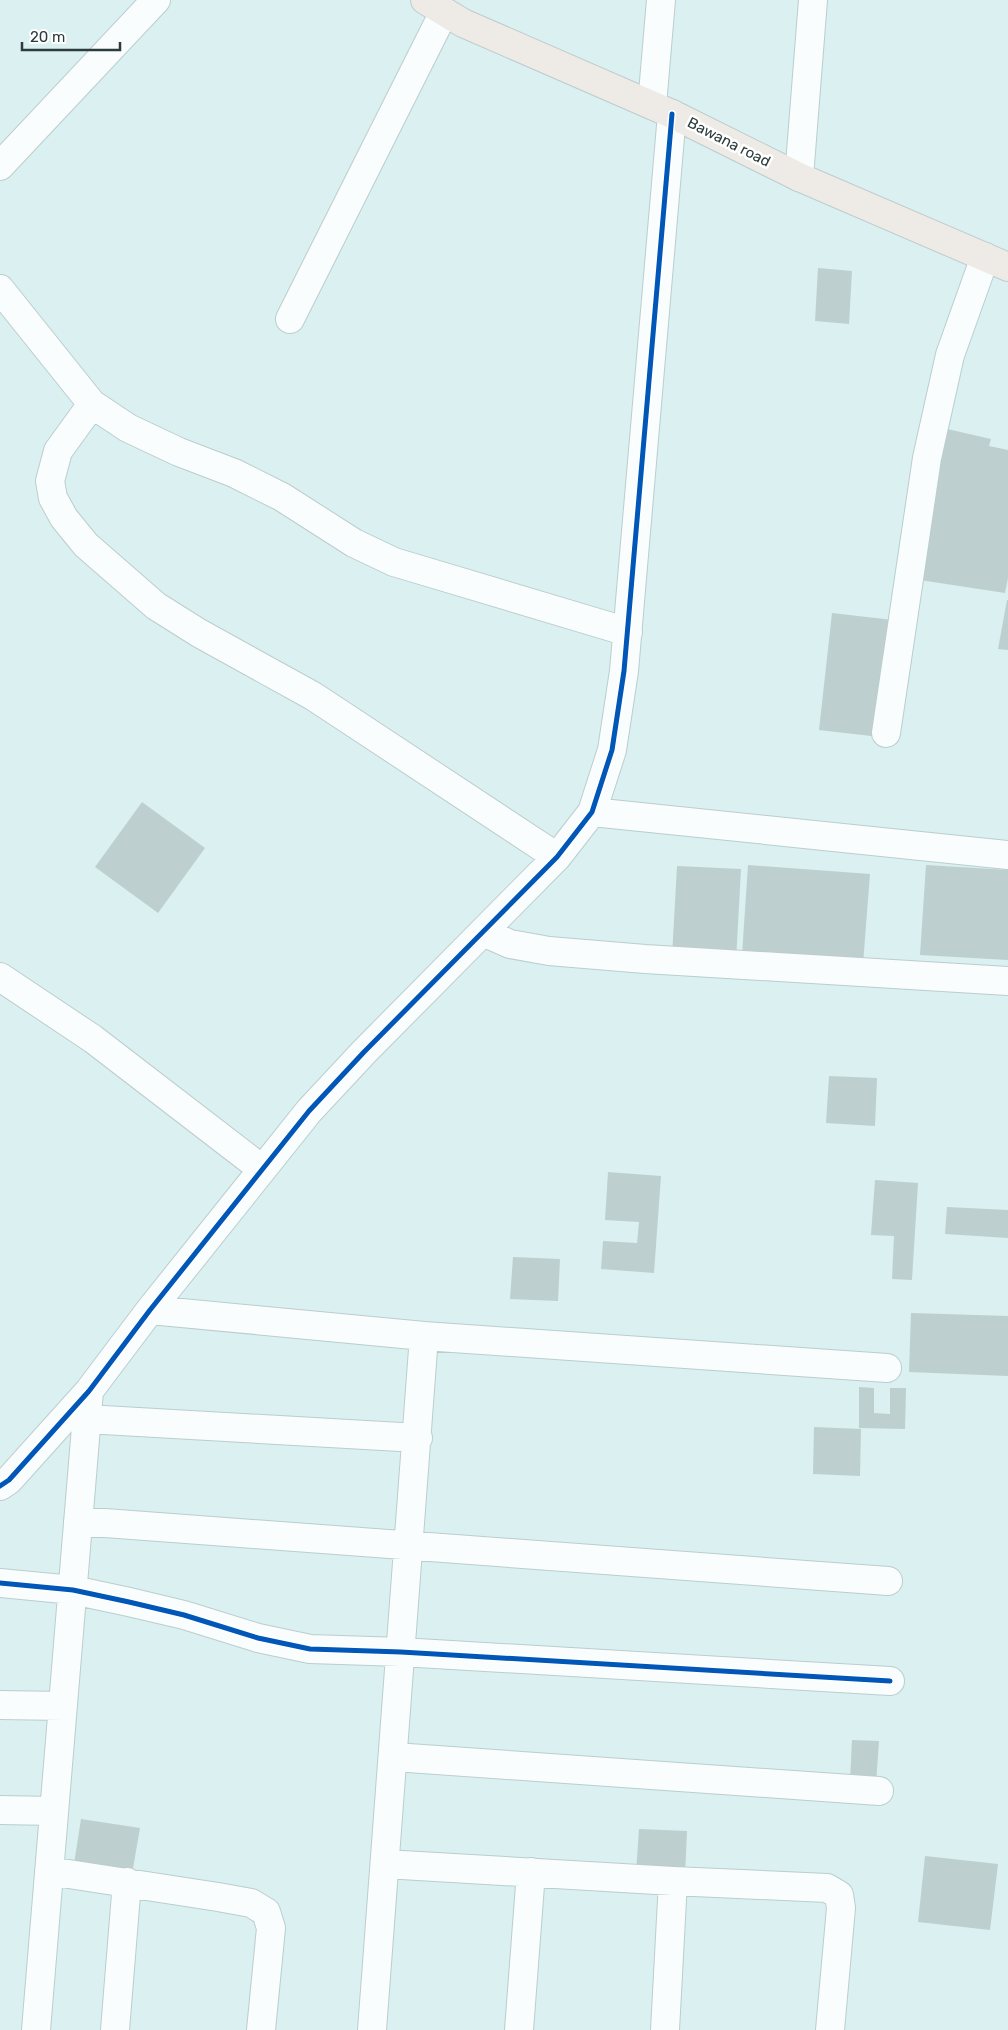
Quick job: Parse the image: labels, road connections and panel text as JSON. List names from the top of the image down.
{
  "streets": {
    "main road": ["Bawana road"]
  },
  "scale_bar": "20 m"
}
